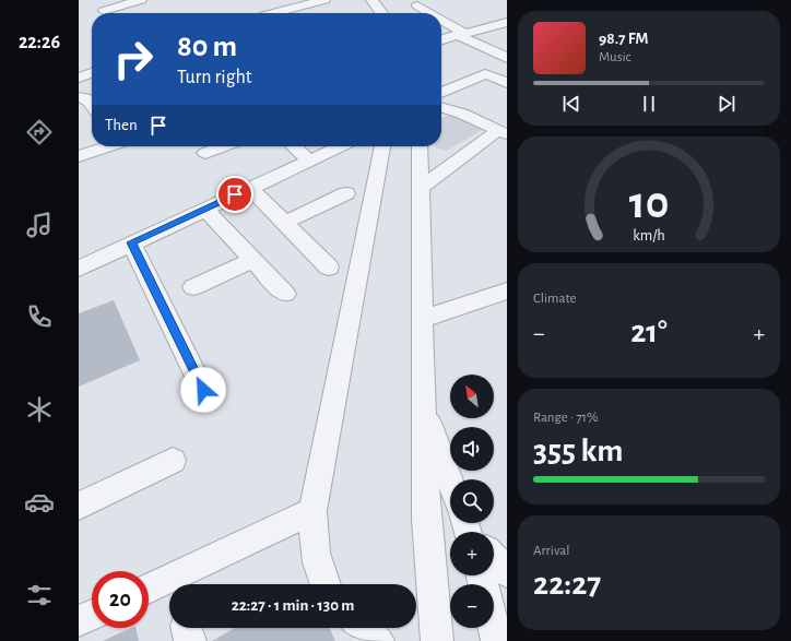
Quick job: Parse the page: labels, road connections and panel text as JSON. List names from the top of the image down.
{
  "north": "top left",
  "page": {
    "tabs": "22:26",
    "turn": ["80 m", "Turn right"],
    "song": ["98.7 FM", "Music"],
    "then": "Then",
    "tile": [
      "Climate",
      ["Range · 71%", "355 km"],
      ["Arrival", "22:27"]
    ],
    "heat": ["−", "21°", "+"],
    "map_buttons": ["+", "−"],
    "limit": "20",
    "trip": "22:27 · 1 min · 130 m",
    "gauge": ["10", "km/h"]
  }
}
